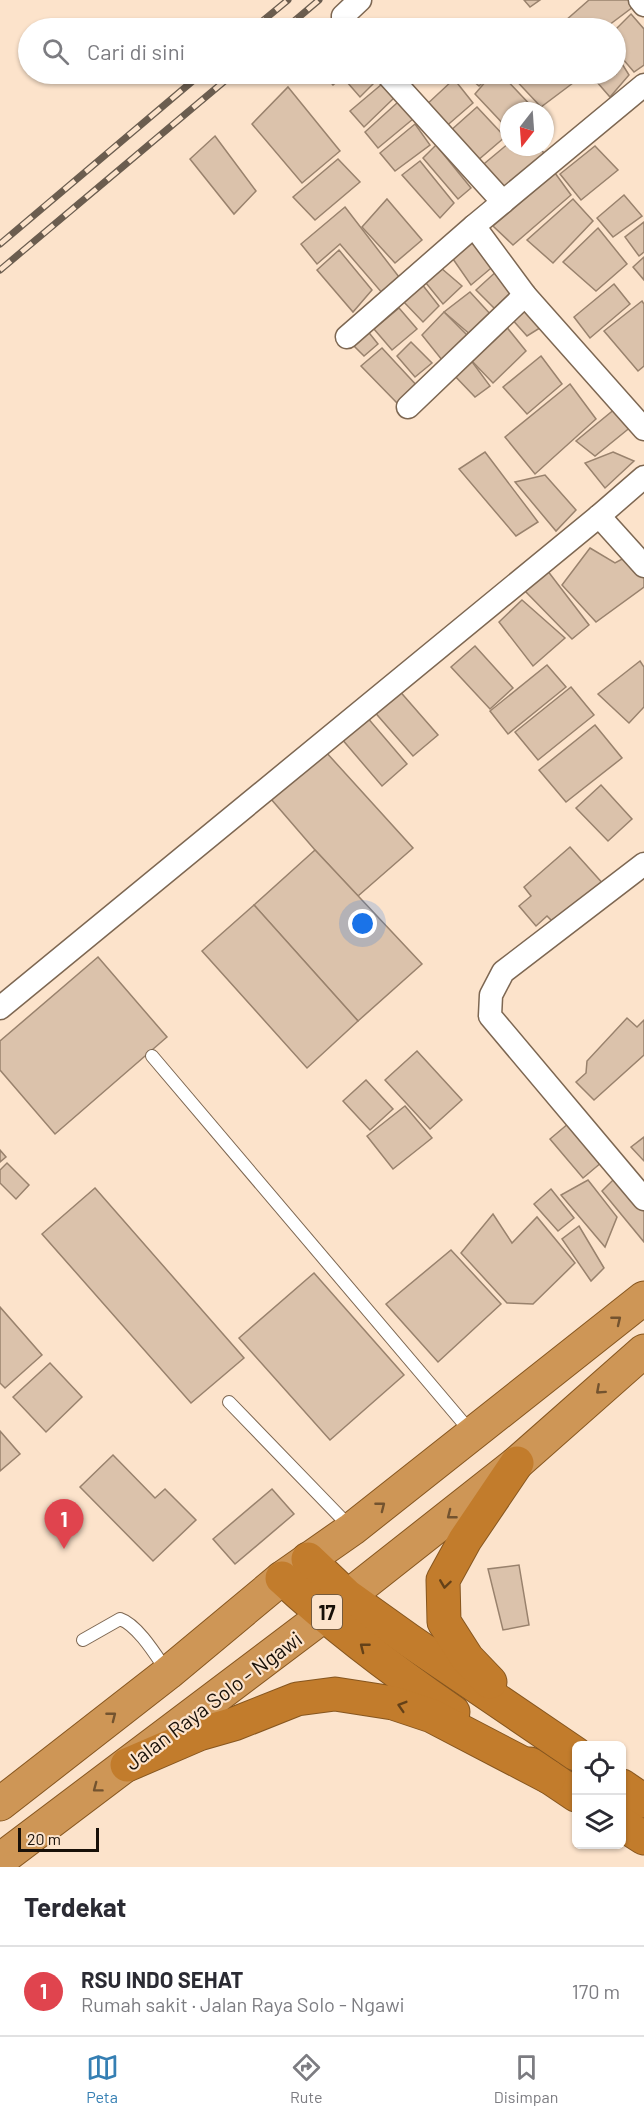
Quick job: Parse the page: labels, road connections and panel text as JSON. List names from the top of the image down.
{
  "streets": {
    "highway": ["17", "Jalan Raya Solo - Ngawi"]
  },
  "scale_bar": "20 m",
  "north": "bottom",
  "page": {
    "search": "Cari di sini",
    "pins": "1",
    "scale": "20 m",
    "heading": "Terdekat",
    "list": [
      {
        "mark": "1",
        "name": "RSU INDO SEHAT",
        "note": "Rumah sakit · Jalan Raya Solo - Ngawi",
        "value": "170 m"
      }
    ],
    "nav": ["Peta", "Rute", "Disimpan"]
  }
}
